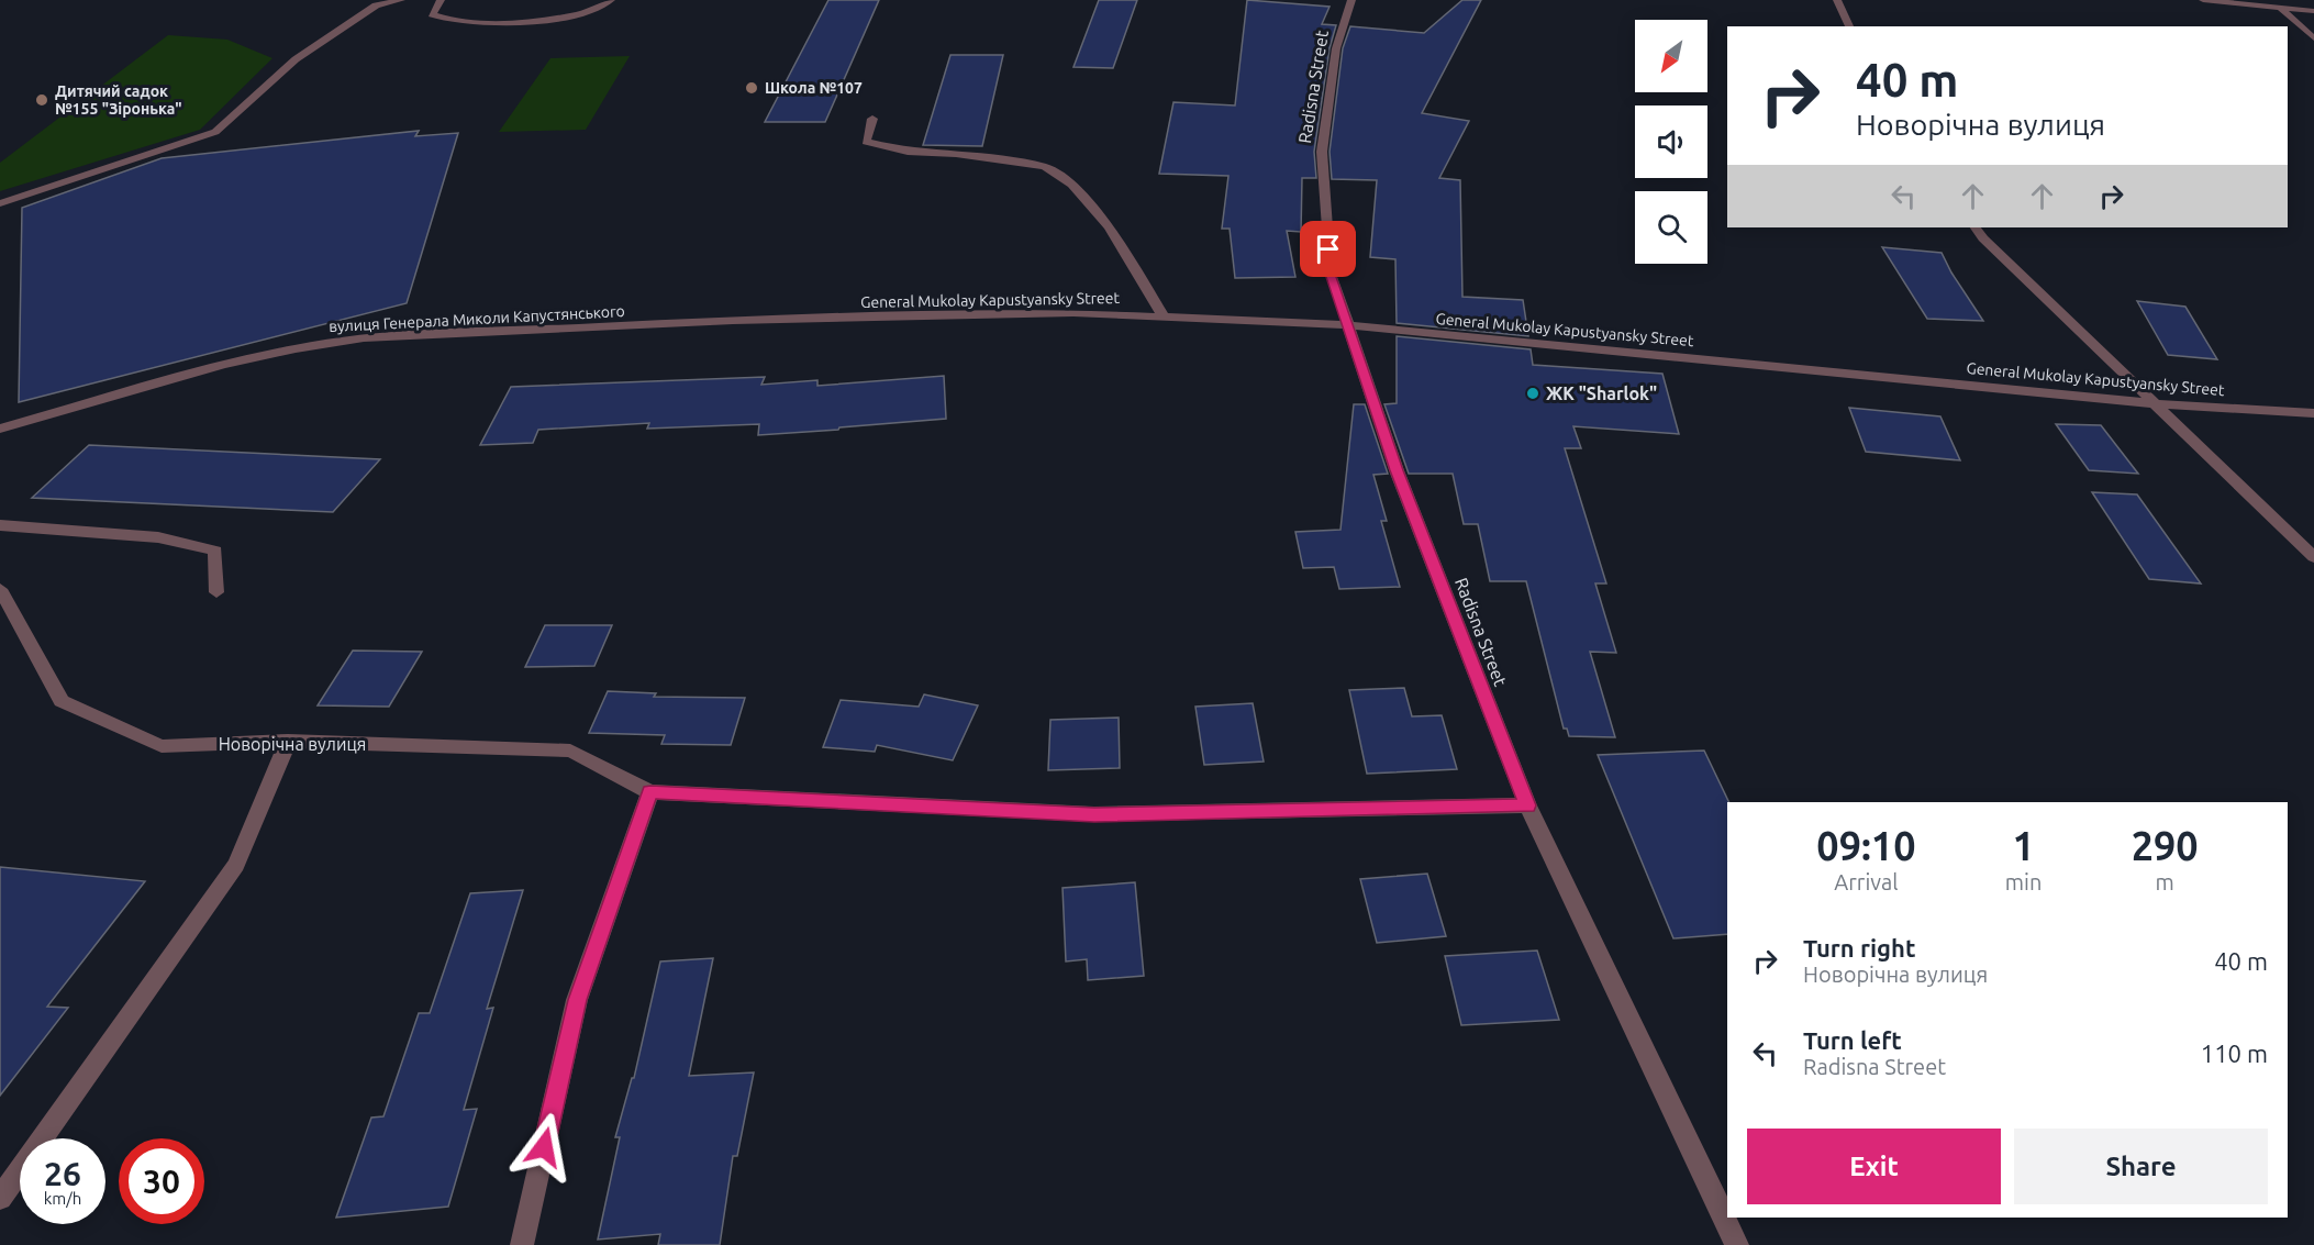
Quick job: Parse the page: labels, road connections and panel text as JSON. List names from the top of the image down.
{
  "streets": {
    "street": ["Radisna Street", "General Mukolay Kapustyansky Street", "Новорічна вулиця"]
  },
  "crossings": [
    ["Radisna Street", "General Mukolay Kapustyansky Street"],
    ["Radisna Street", "Новорічна вулиця"]
  ],
  "places": ["Школа №107", "Дитячий садок №155 \"Зіронька\"", "ЖК \"Sharlok\""],
  "north": "bottom left",
  "page": {
    "turn": ["40 m", "Новорічна вулиця"],
    "eta": [
      "09:10",
      "Arrival",
      "1",
      "min",
      "290",
      "m"
    ],
    "list": [
      {
        "name": "Turn right",
        "note": "Новорічна вулиця",
        "value": "40 m"
      },
      {
        "name": "Turn left",
        "note": "Radisna Street",
        "value": "110 m"
      }
    ],
    "buttons": ["Exit", "Share"],
    "speed": "26 km/h",
    "limit": "30"
  }
}
